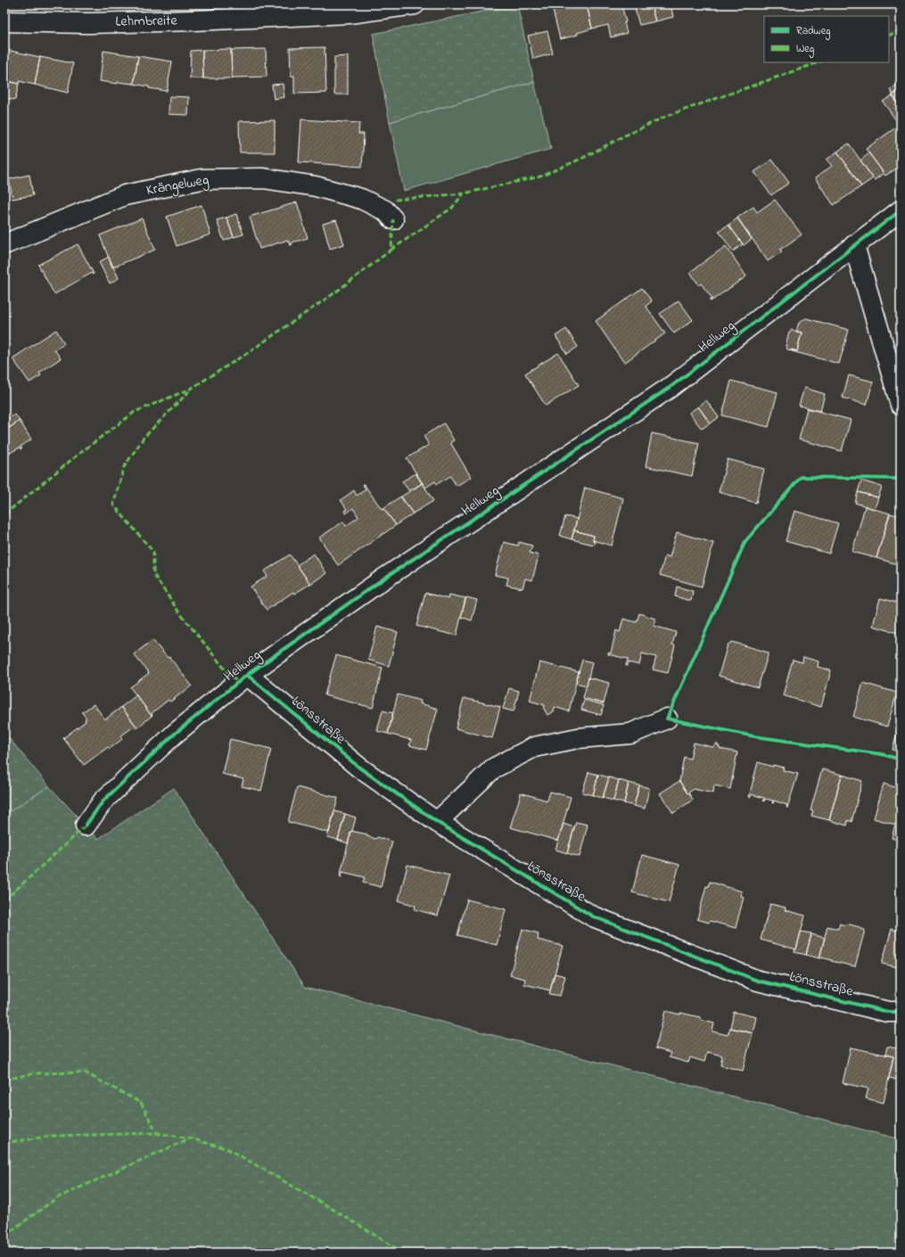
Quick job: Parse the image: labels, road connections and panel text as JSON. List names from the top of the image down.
{
  "streets": {
    "street": [
      "Lehmbreite",
      "Krängelweg",
      "Hellweg",
      "Lönsstraße"
    ]
  },
  "crossings": [
    ["Hellweg", "Lönsstraße"]
  ],
  "legend": ["Radweg", "Weg"]
}
